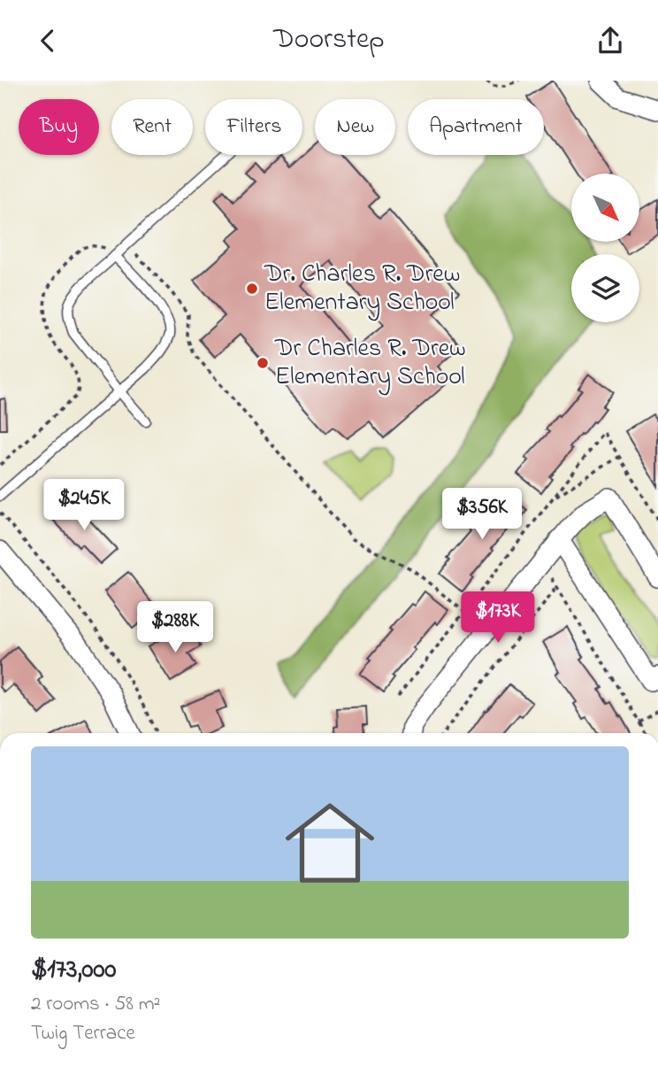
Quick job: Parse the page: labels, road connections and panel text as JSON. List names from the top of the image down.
{
  "places": ["Dr. Charles R. Drew Elementary School", "Dr Charles R. Drew Elementary School"],
  "north": "bottom right",
  "page": {
    "header": "Doorstep",
    "chip": [
      "Buy",
      "Rent",
      "Filters",
      "New",
      "Apartment"
    ],
    "price": [
      "$245K",
      "$356K",
      "$173K",
      "$288K"
    ],
    "list": [
      {
        "name": "$173,000",
        "note": "2 rooms · 58 m² · Twig Terrace"
      }
    ]
  }
}
